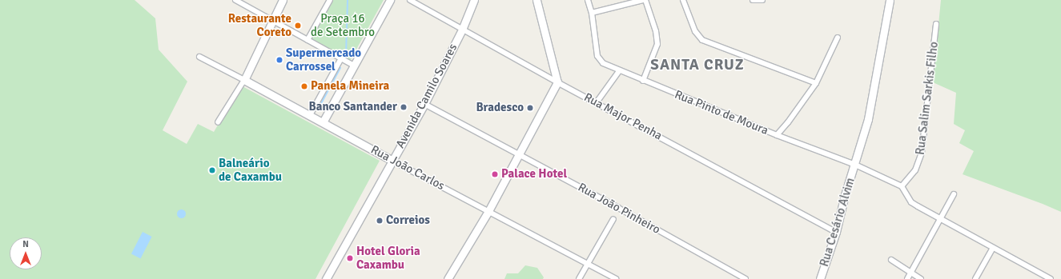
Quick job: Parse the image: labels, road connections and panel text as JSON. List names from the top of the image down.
{
  "streets": {
    "street": [
      "Avenida Camilo Soares",
      "Rua Salim Sarkis Filho",
      "Rua Pinto de Moura",
      "Rua Major Penha",
      "Rua João Carlos",
      "Rua João Pinheiro",
      "Rua Cesário Alvim"
    ]
  },
  "crossings": [
    ["Avenida Camilo Soares", "Rua Major Penha"],
    ["Avenida Camilo Soares", "Rua João Carlos"],
    ["Avenida Camilo Soares", "Rua João Pinheiro"],
    ["Rua Salim Sarkis Filho", "Rua Pinto de Moura"],
    ["Rua Pinto de Moura", "Rua Cesário Alvim"],
    ["Rua Major Penha", "Rua Cesário Alvim"]
  ],
  "districts": ["SANTA CRUZ"],
  "parks": ["Praça 16 de Setembro"],
  "places": [
    "Restaurante Coreto",
    "Supermercado Carrossel",
    "Panela Mineira",
    "Banco Santander",
    "Bradesco",
    "Balneário de Caxambu",
    "Palace Hotel",
    "Correios",
    "Hotel Gloria Caxambu"
  ],
  "north": "top"
}
